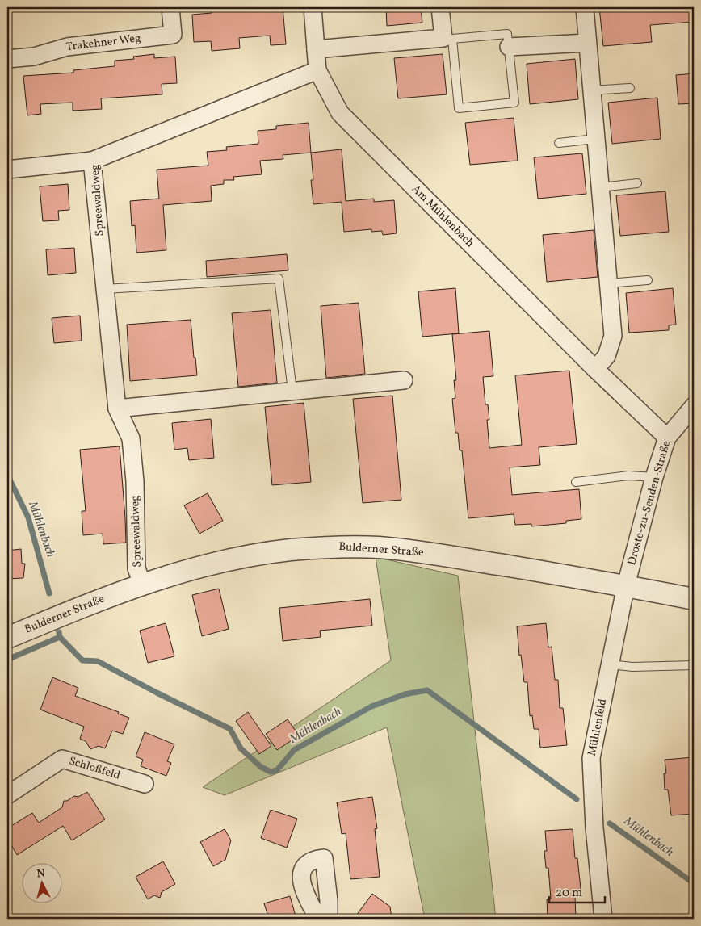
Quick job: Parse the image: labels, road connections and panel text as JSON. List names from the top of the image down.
{
  "streets": {
    "street": [
      "Trakehner Weg",
      "Spreewaldweg",
      "Am Mühlenbach",
      "Droste-zu-Senden-Straße",
      "Bulderner Straße",
      "Mühlenfeld",
      "Schloßfeld"
    ]
  },
  "crossings": [
    ["Spreewaldweg", "Am Mühlenbach"],
    ["Spreewaldweg", "Bulderner Straße"],
    ["Am Mühlenbach", "Droste-zu-Senden-Straße"],
    ["Droste-zu-Senden-Straße", "Bulderner Straße"],
    ["Droste-zu-Senden-Straße", "Mühlenfeld"],
    ["Bulderner Straße", "Mühlenfeld"]
  ],
  "water": ["Mühlenbach"],
  "scale_bar": "20 m",
  "north": "top"
}
